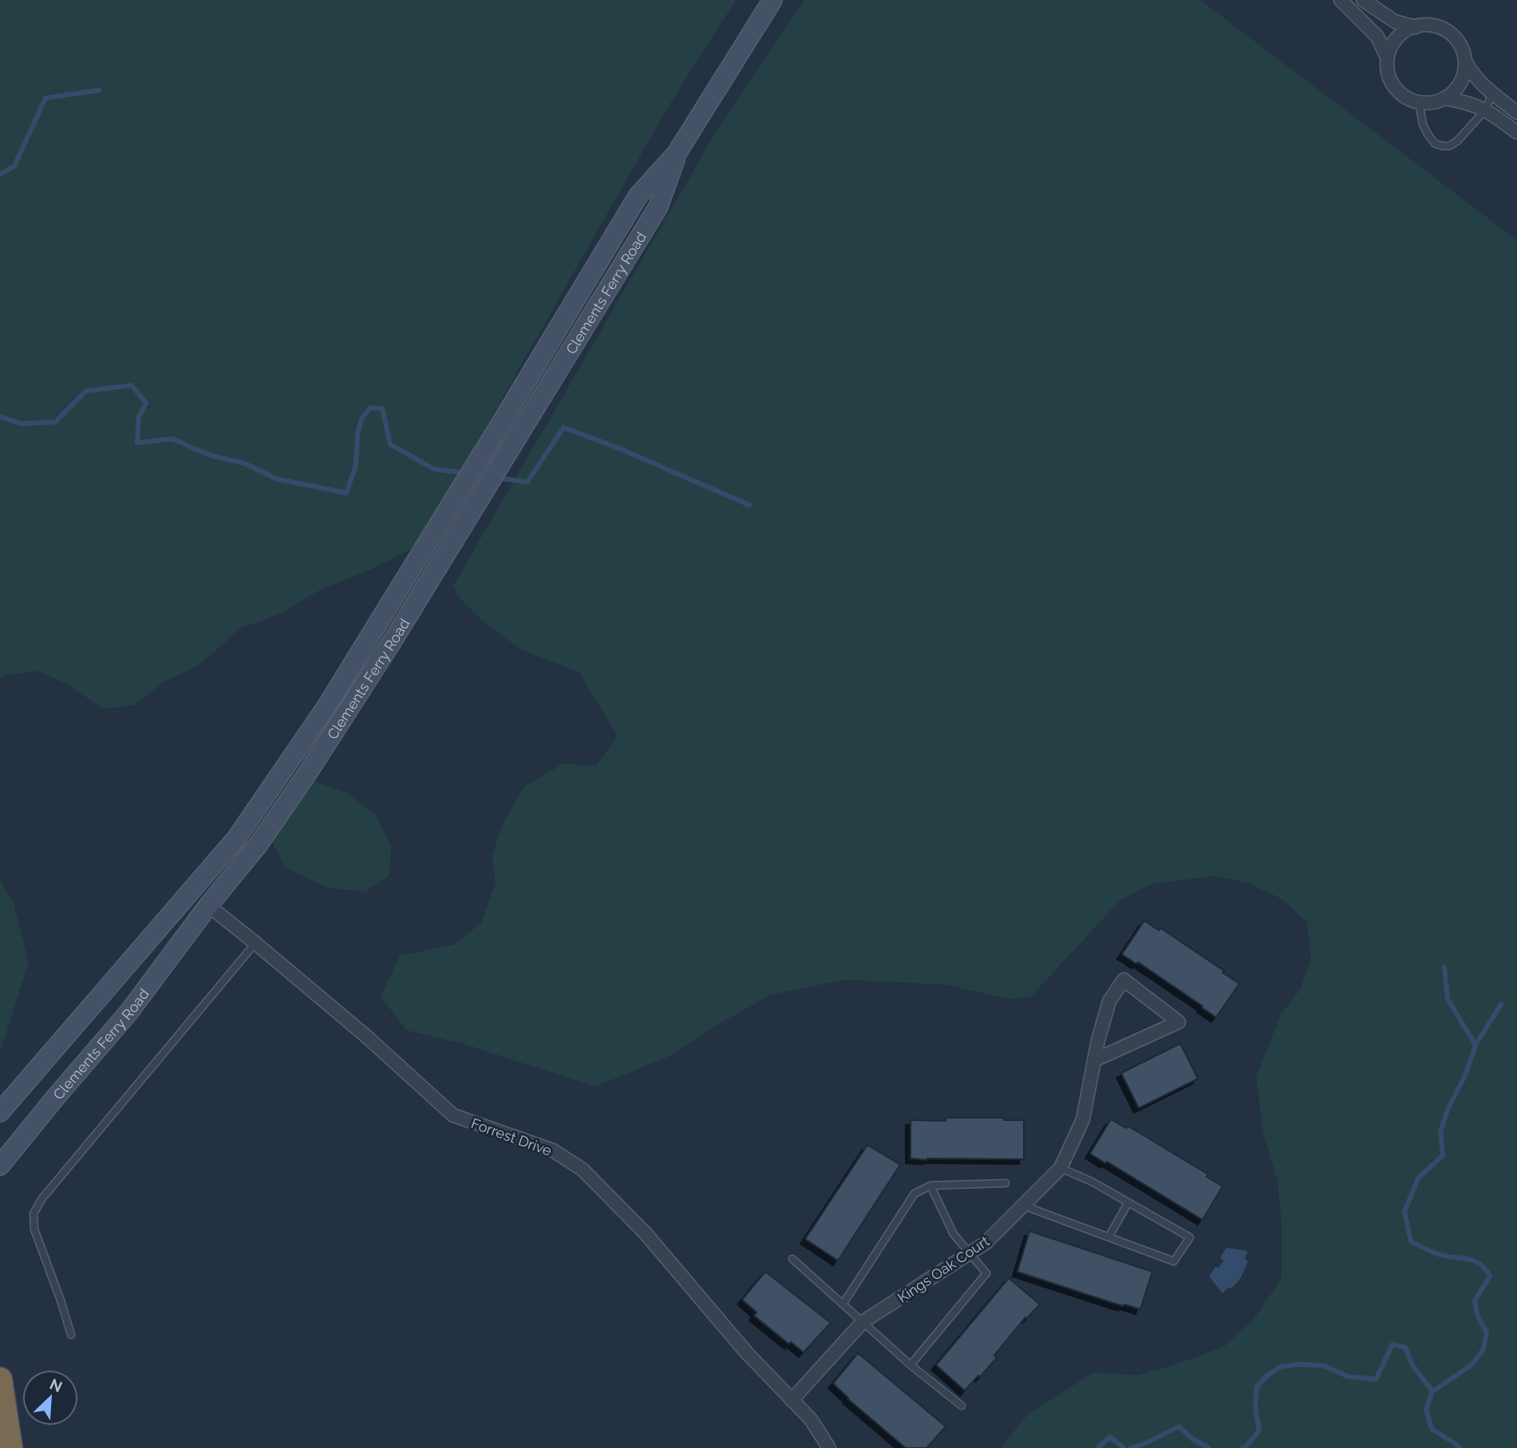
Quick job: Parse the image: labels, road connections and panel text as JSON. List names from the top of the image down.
{
  "streets": {
    "main road": ["Clements Ferry Road"],
    "street": ["Forrest Drive", "Kings Oak Court"]
  },
  "crossings": [
    ["Clements Ferry Road", "Forrest Drive"],
    ["Forrest Drive", "Kings Oak Court"]
  ],
  "north": "top right"
}
